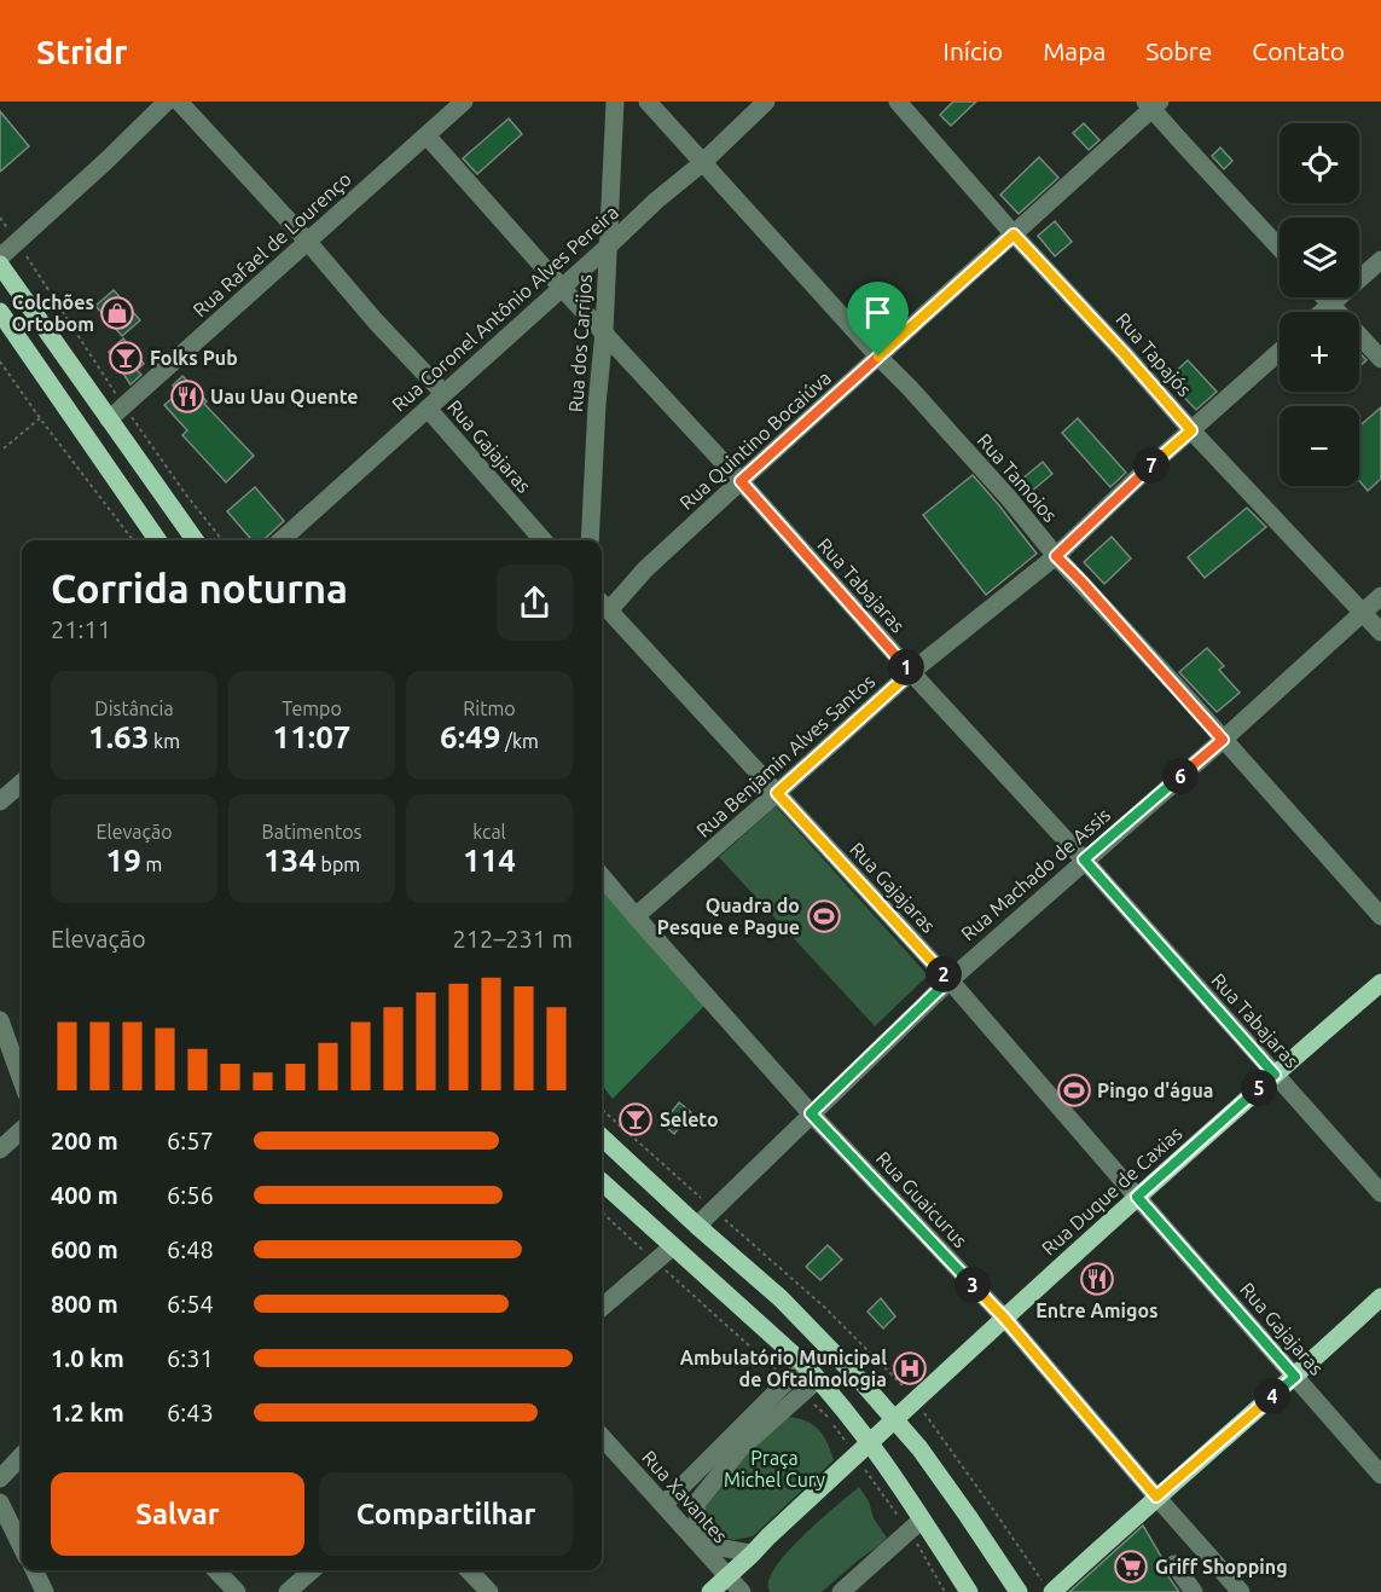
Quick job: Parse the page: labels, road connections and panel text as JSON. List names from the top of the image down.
{
  "streets": {
    "main road": ["Rua Duque de Caxias"],
    "street": [
      "Rua Rafael de Lourenço",
      "Rua Coronel Antônio Alves Pereira",
      "Rua dos Carrijos",
      "Rua Tapajós",
      "Rua Quintino Bocaiúva",
      "Rua Gajajaras",
      "Rua Tamoios",
      "Rua Tabajaras",
      "Rua Benjamin Alves Santos",
      "Rua Machado de Assis",
      "Rua Guaicurus",
      "Rua Xavantes"
    ]
  },
  "crossings": [
    ["Rua Rafael de Lourenço", "Rua Tabajaras"],
    ["Rua Coronel Antônio Alves Pereira", "Rua dos Carrijos"],
    ["Rua Coronel Antônio Alves Pereira", "Rua Gajajaras"],
    ["Rua Coronel Antônio Alves Pereira", "Rua Tamoios"],
    ["Rua Coronel Antônio Alves Pereira", "Rua Tabajaras"],
    ["Rua dos Carrijos", "Rua Tabajaras"],
    ["Rua Tapajós", "Rua Quintino Bocaiúva"],
    ["Rua Tapajós", "Rua Benjamin Alves Santos"],
    ["Rua Tapajós", "Rua Machado de Assis"],
    ["Rua Quintino Bocaiúva", "Rua Gajajaras"],
    ["Rua Quintino Bocaiúva", "Rua Tamoios"],
    ["Rua Quintino Bocaiúva", "Rua Tabajaras"],
    ["Rua Gajajaras", "Rua Benjamin Alves Santos"],
    ["Rua Gajajaras", "Rua Machado de Assis"],
    ["Rua Gajajaras", "Rua Duque de Caxias"],
    ["Rua Tamoios", "Rua Benjamin Alves Santos"],
    ["Rua Tamoios", "Rua Machado de Assis"],
    ["Rua Tabajaras", "Rua Benjamin Alves Santos"],
    ["Rua Tabajaras", "Rua Machado de Assis"],
    ["Rua Tabajaras", "Rua Duque de Caxias"],
    ["Rua Benjamin Alves Santos", "Rua Guaicurus"],
    ["Rua Machado de Assis", "Rua Guaicurus"],
    ["Rua Duque de Caxias", "Rua Guaicurus"],
    ["Rua Duque de Caxias", "Rua Xavantes"]
  ],
  "parks": ["Praça Michel Cury"],
  "places": {
    "shop": ["Colchões Ortobom"],
    "bar": ["Folks Pub", "Seleto"],
    "restaurant": ["Uau Uau Quente", "Entre Amigos"],
    "sports": ["Quadra do Pesque e Pague", "Pingo d'água"],
    "hospital": ["Ambulatório Municipal de Oftalmologia"],
    "supermarket": ["Griff Shopping"]
  },
  "page": {
    "header": "Stridr",
    "nav": [
      "Início",
      "Mapa",
      "Sobre",
      "Contato"
    ],
    "map_buttons": ["+", "−"],
    "pins": [
      "7",
      "1",
      "6",
      "2",
      "5",
      "3",
      "4"
    ],
    "heading": ["Corrida noturna", "21:11"],
    "stats": [
      ["Distância", "1.63 km"],
      ["Tempo", "11:07"],
      ["Ritmo", "6:49 /km"],
      ["Elevação", "19 m"],
      ["Batimentos", "134 bpm"],
      ["kcal", "114"]
    ],
    "chart": ["Elevação", "212–231 m"],
    "list": [
      {
        "name": "200 m",
        "note": "6:57"
      },
      {
        "name": "400 m",
        "note": "6:56"
      },
      {
        "name": "600 m",
        "note": "6:48"
      },
      {
        "name": "800 m",
        "note": "6:54"
      },
      {
        "name": "1.0 km",
        "note": "6:31"
      },
      {
        "name": "1.2 km",
        "note": "6:43"
      }
    ],
    "buttons": ["Salvar", "Compartilhar"]
  }
}
